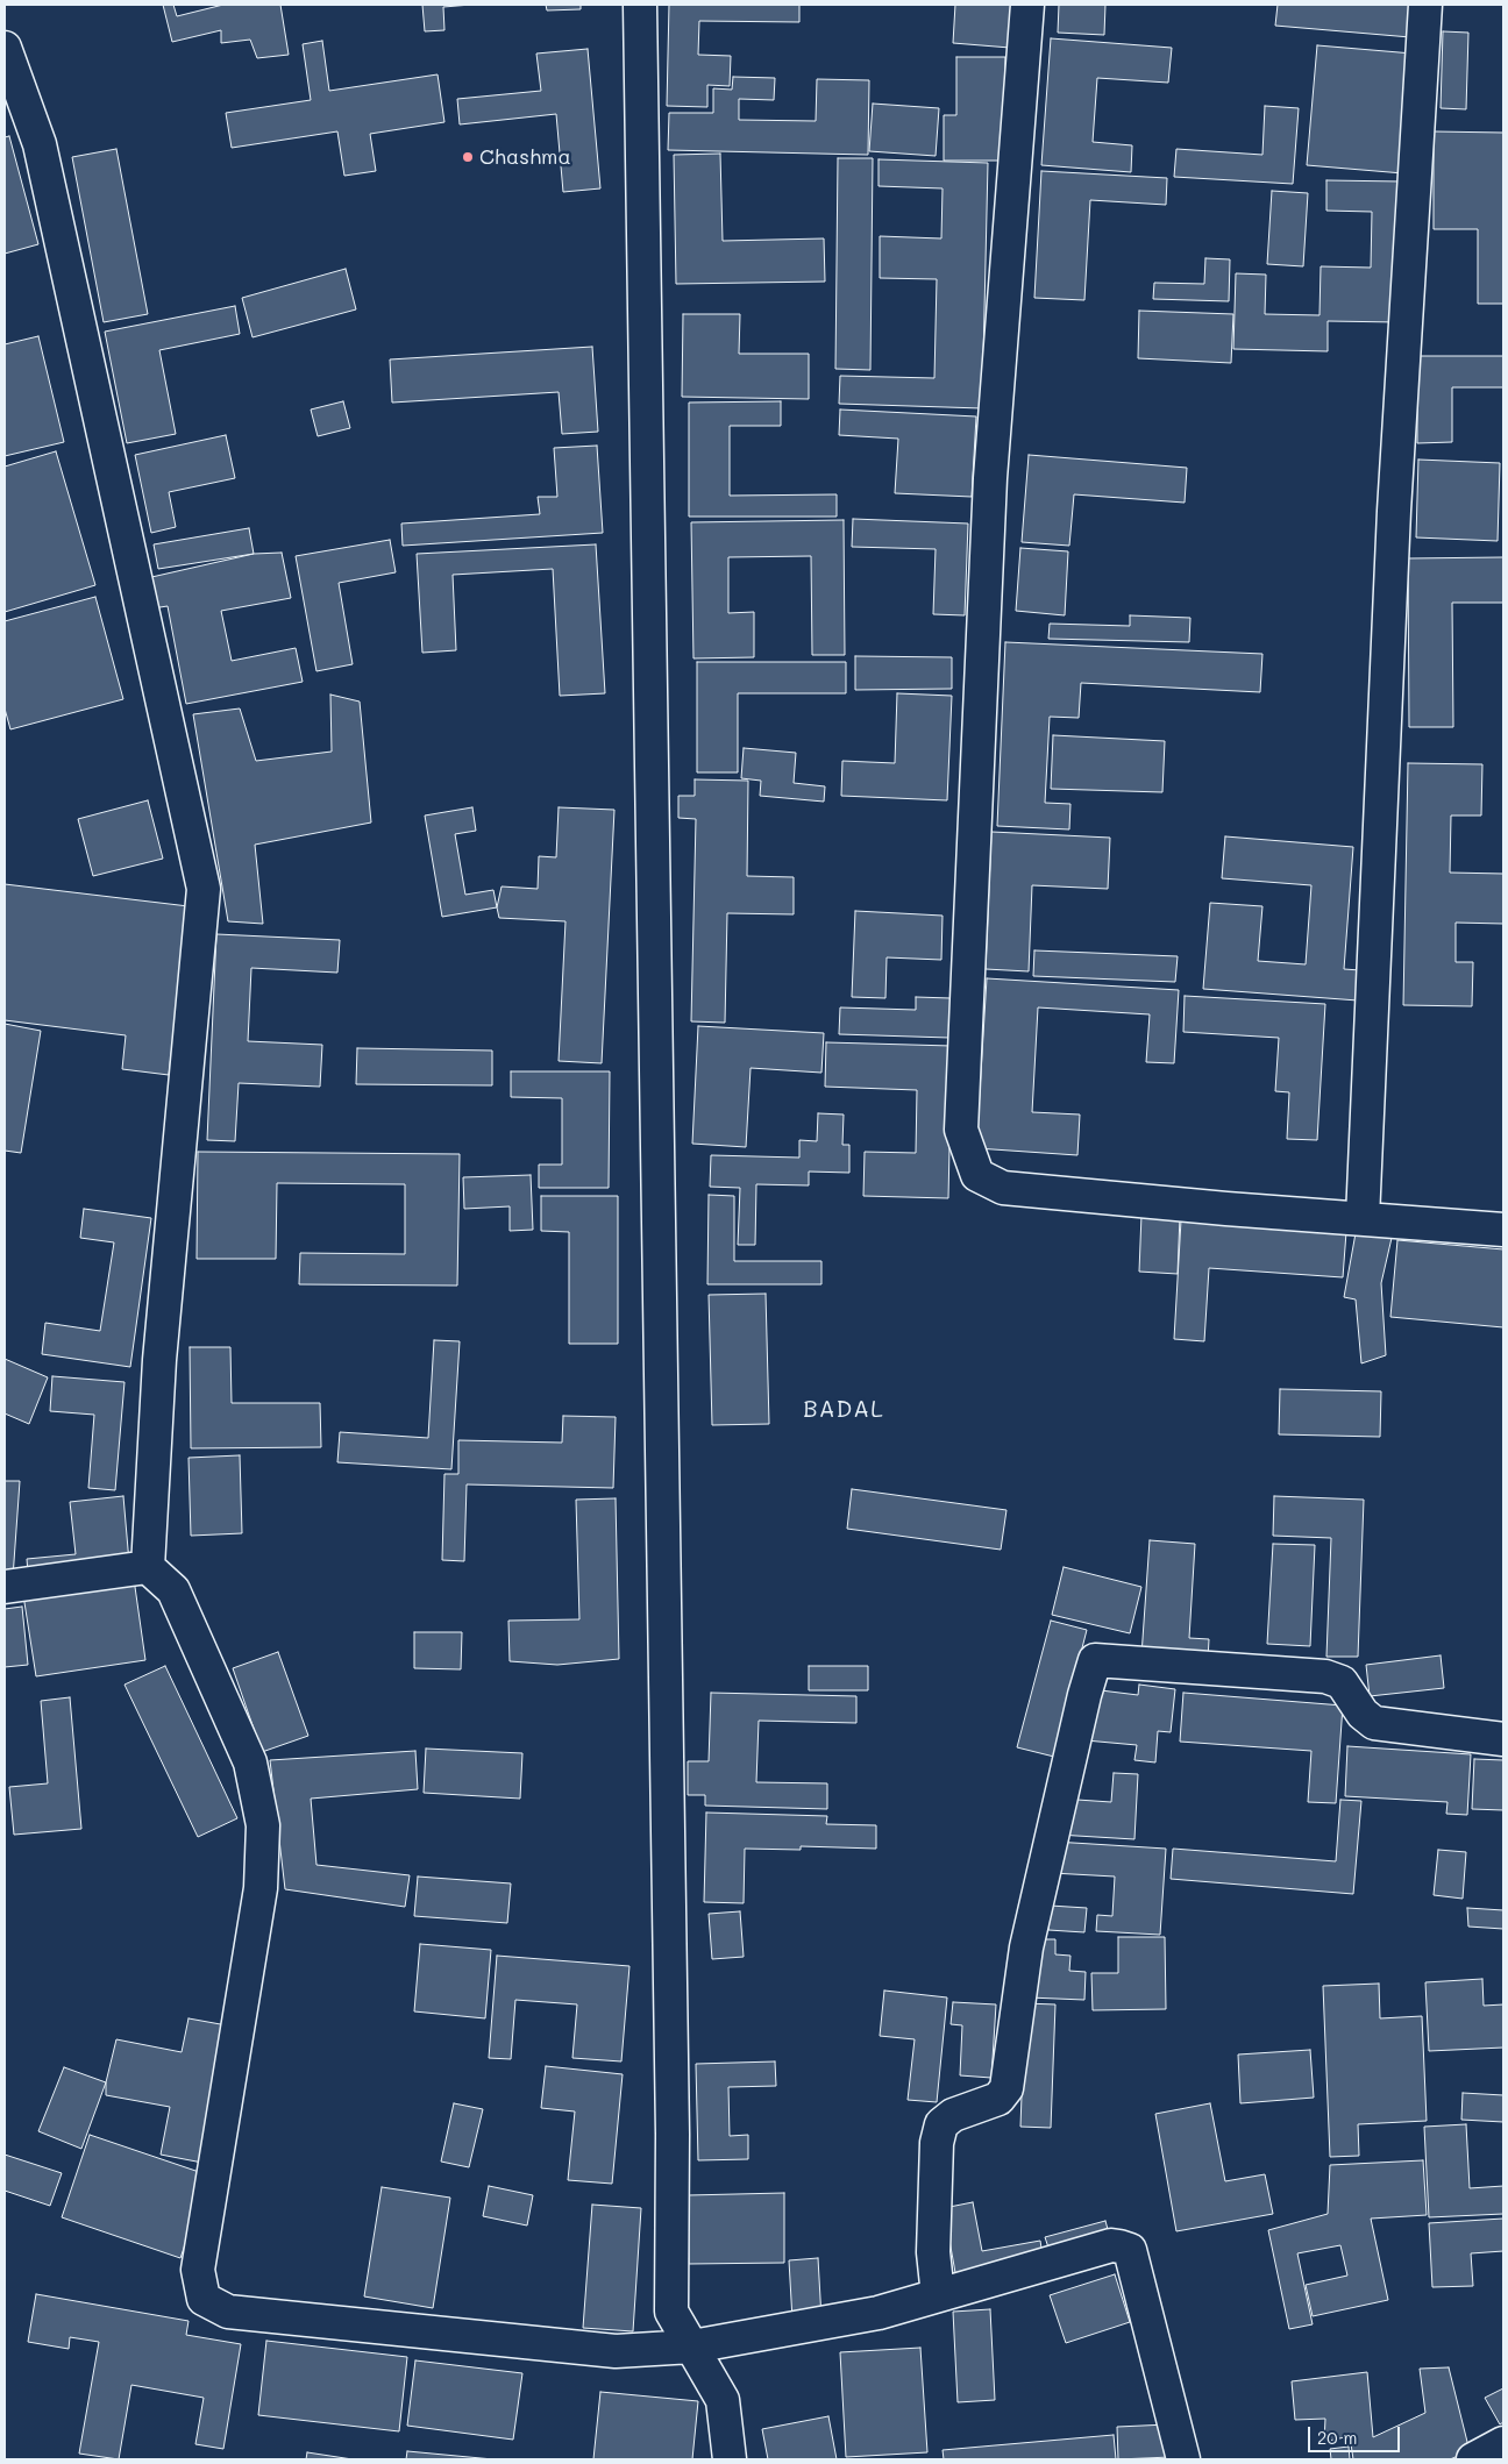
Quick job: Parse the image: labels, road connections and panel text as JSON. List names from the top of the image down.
{
  "districts": ["BADAL"],
  "places": ["Chashma"],
  "scale_bar": "20 m"
}
